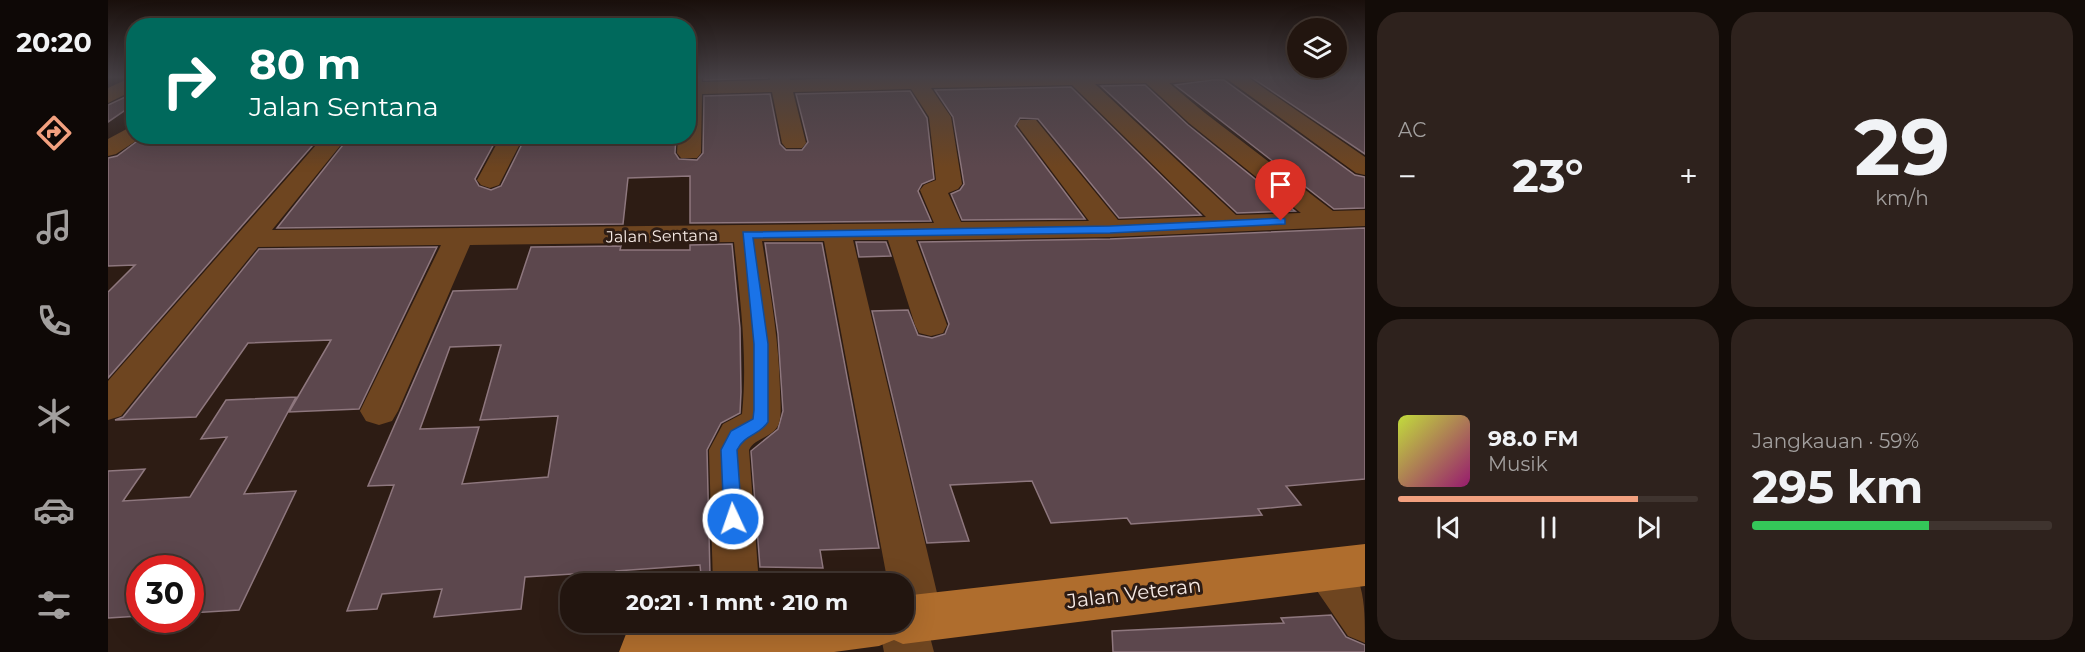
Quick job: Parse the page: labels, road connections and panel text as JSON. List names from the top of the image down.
{
  "streets": {
    "main road": ["Jalan Veteran"],
    "street": ["Jalan Sentana"]
  },
  "page": {
    "tabs": "20:20",
    "tile": [
      "AC",
      ["29", "km/h"],
      ["Jangkauan · 59%", "295 km"]
    ],
    "turn": ["80 m", "Jalan Sentana"],
    "heat": ["−", "23°", "+"],
    "song": ["98.0 FM", "Musik"],
    "limit": "30",
    "trip": "20:21 · 1 mnt · 210 m"
  }
}
